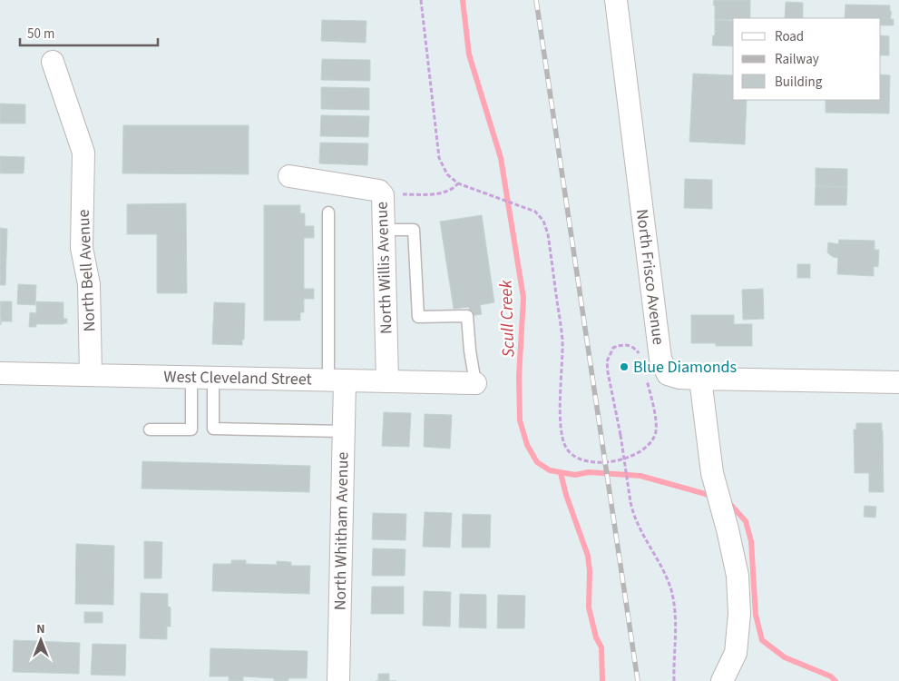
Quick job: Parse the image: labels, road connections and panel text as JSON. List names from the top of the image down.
{
  "streets": {
    "street": [
      "North Willis Avenue",
      "North Bell Avenue",
      "North Frisco Avenue",
      "West Cleveland Street",
      "North Whitham Avenue"
    ]
  },
  "crossings": [
    ["North Willis Avenue", "West Cleveland Street"],
    ["North Bell Avenue", "West Cleveland Street"],
    ["West Cleveland Street", "North Whitham Avenue"]
  ],
  "water": ["Scull Creek"],
  "places": ["Blue Diamonds"],
  "legend": ["Road", "Railway", "Building"],
  "scale_bar": "50 m",
  "north": "top"
}
